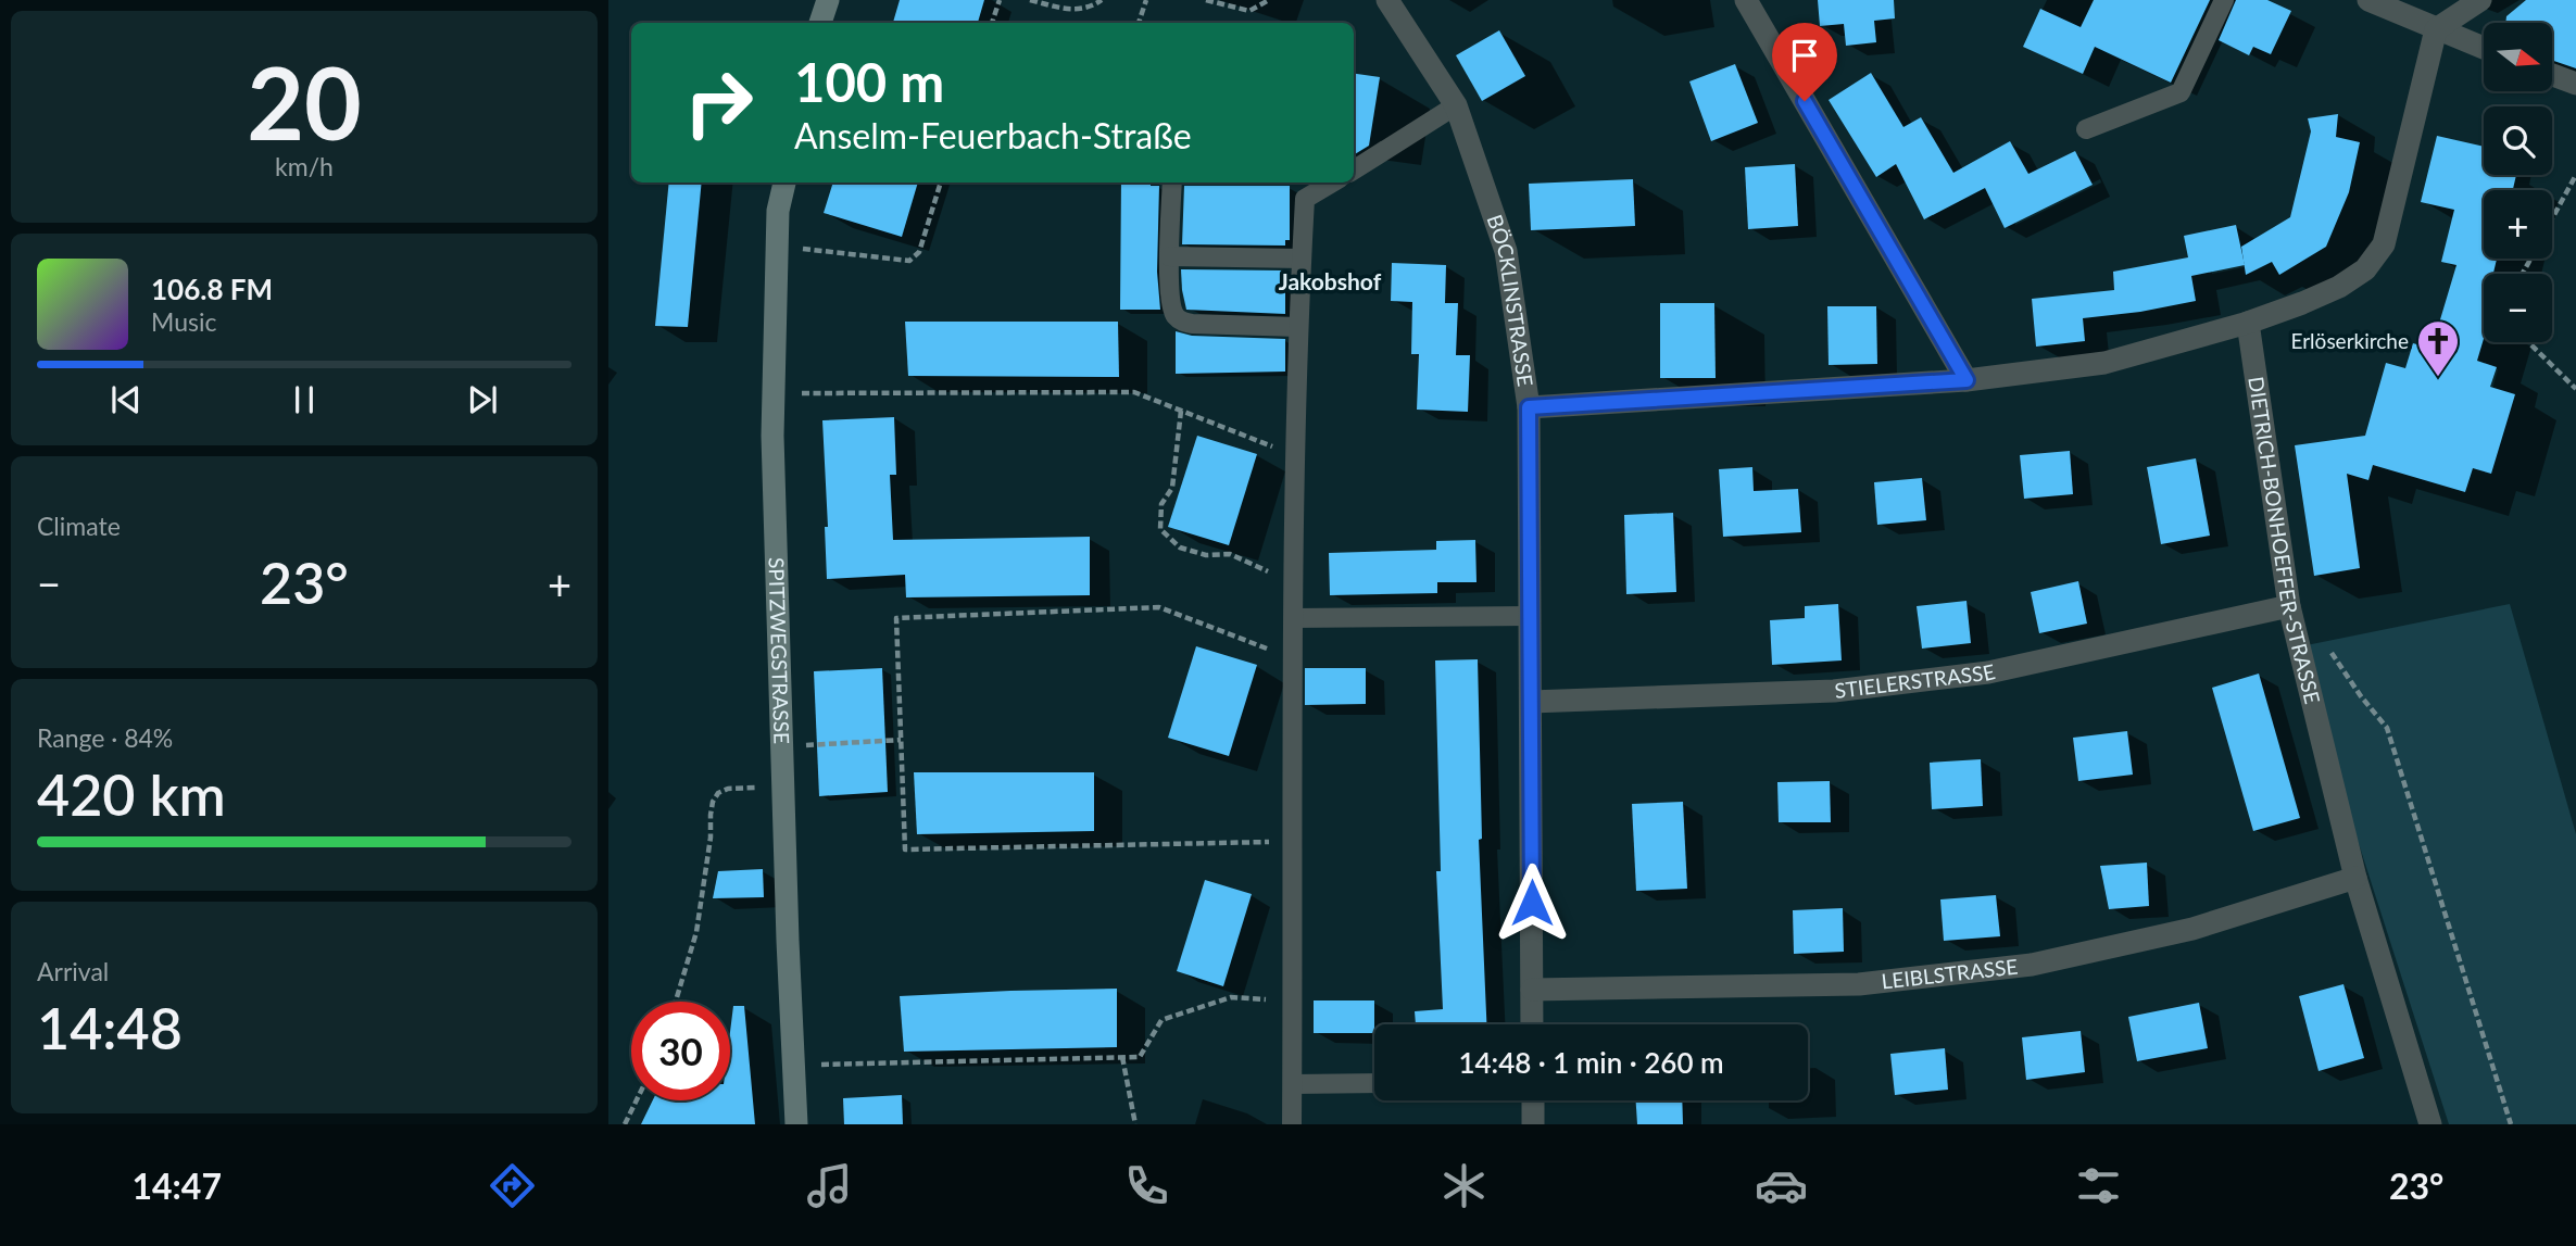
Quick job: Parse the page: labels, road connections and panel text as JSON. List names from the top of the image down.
{
  "streets": {
    "street": [
      "BÖCKLINSTRASSE",
      "DIETRICH-BONHOEFFER-STRASSE",
      "SPITZWEGSTRASSE",
      "STIELERSTRASSE",
      "LEIBLSTRASSE"
    ]
  },
  "crossings": [
    ["BÖCKLINSTRASSE", "STIELERSTRASSE"],
    ["BÖCKLINSTRASSE", "LEIBLSTRASSE"],
    ["DIETRICH-BONHOEFFER-STRASSE", "STIELERSTRASSE"],
    ["DIETRICH-BONHOEFFER-STRASSE", "LEIBLSTRASSE"]
  ],
  "districts": ["Jakobshof"],
  "places": {
    "church": ["Erlöserkirche"]
  },
  "north": "right",
  "page": {
    "tile": [
      ["20", "km/h"],
      "Climate",
      ["Range · 84%", "420 km"],
      ["Arrival", "14:48"]
    ],
    "map_buttons": ["+", "−"],
    "turn": ["100 m", "Anselm-Feuerbach-Straße"],
    "song": ["106.8 FM", "Music"],
    "heat": ["−", "23°", "+"],
    "limit": "30",
    "trip": "14:48 · 1 min · 260 m",
    "tabs": ["14:47", "23°"]
  }
}
